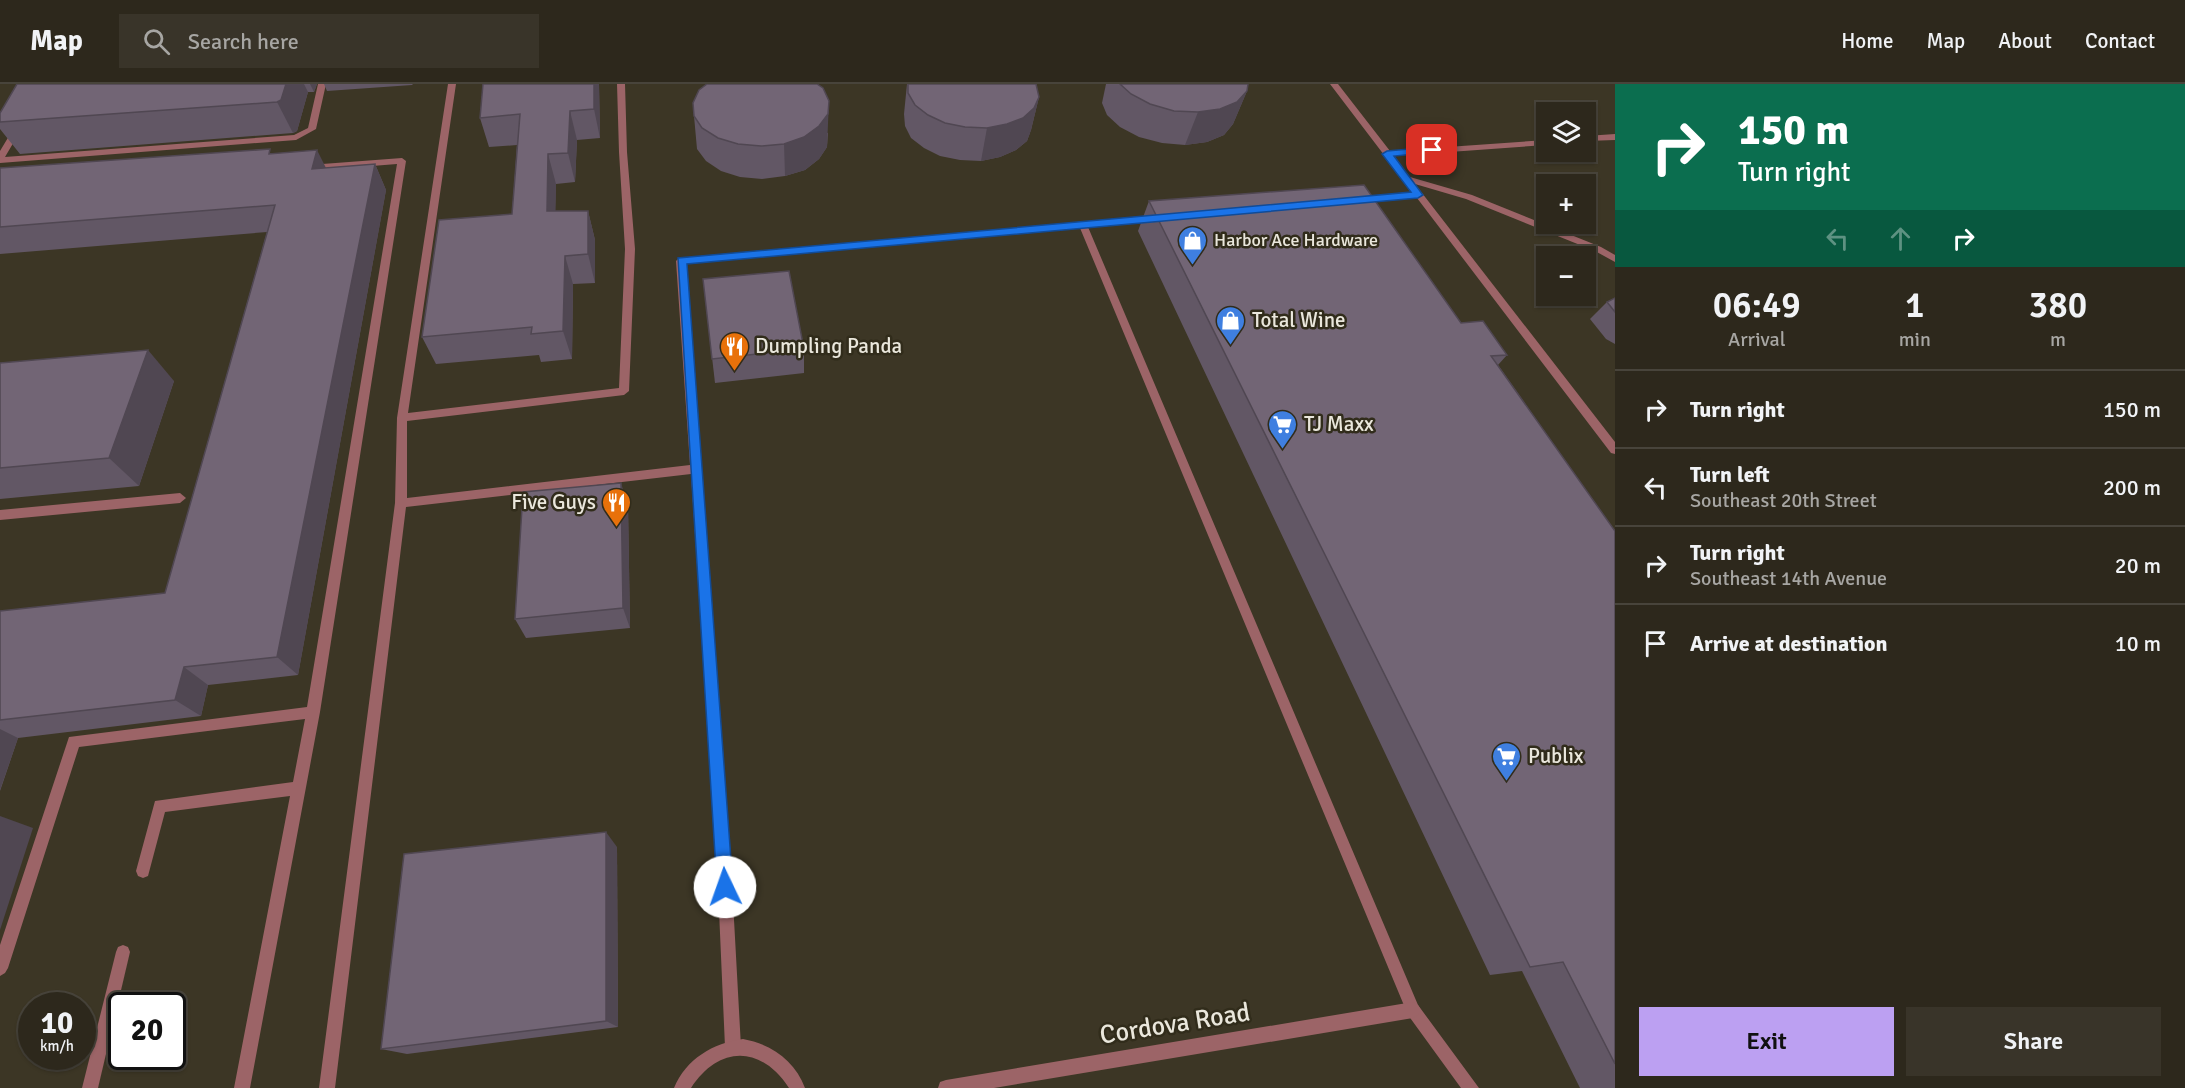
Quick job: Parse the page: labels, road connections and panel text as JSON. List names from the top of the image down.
{
  "streets": {
    "street": ["Cordova Road"]
  },
  "places": {
    "shop": ["Harbor Ace Hardware", "Total Wine"],
    "restaurant": ["Dumpling Panda", "Five Guys"],
    "supermarket": ["TJ Maxx", "Publix"]
  },
  "page": {
    "header": "Map",
    "search": "Search here",
    "nav": [
      "Home",
      "Map",
      "About",
      "Contact"
    ],
    "turn": ["150 m", "Turn right"],
    "map_buttons": ["+", "−"],
    "eta": [
      "06:49",
      "Arrival",
      "1",
      "min",
      "380",
      "m"
    ],
    "list": [
      {
        "name": "Turn right",
        "value": "150 m"
      },
      {
        "name": "Turn left",
        "note": "Southeast 20th Street",
        "value": "200 m"
      },
      {
        "name": "Turn right",
        "note": "Southeast 14th Avenue",
        "value": "20 m"
      },
      {
        "name": "Arrive at destination",
        "value": "10 m"
      }
    ],
    "speed": "10 km/h",
    "limit": "20",
    "buttons": ["Exit", "Share"]
  }
}
